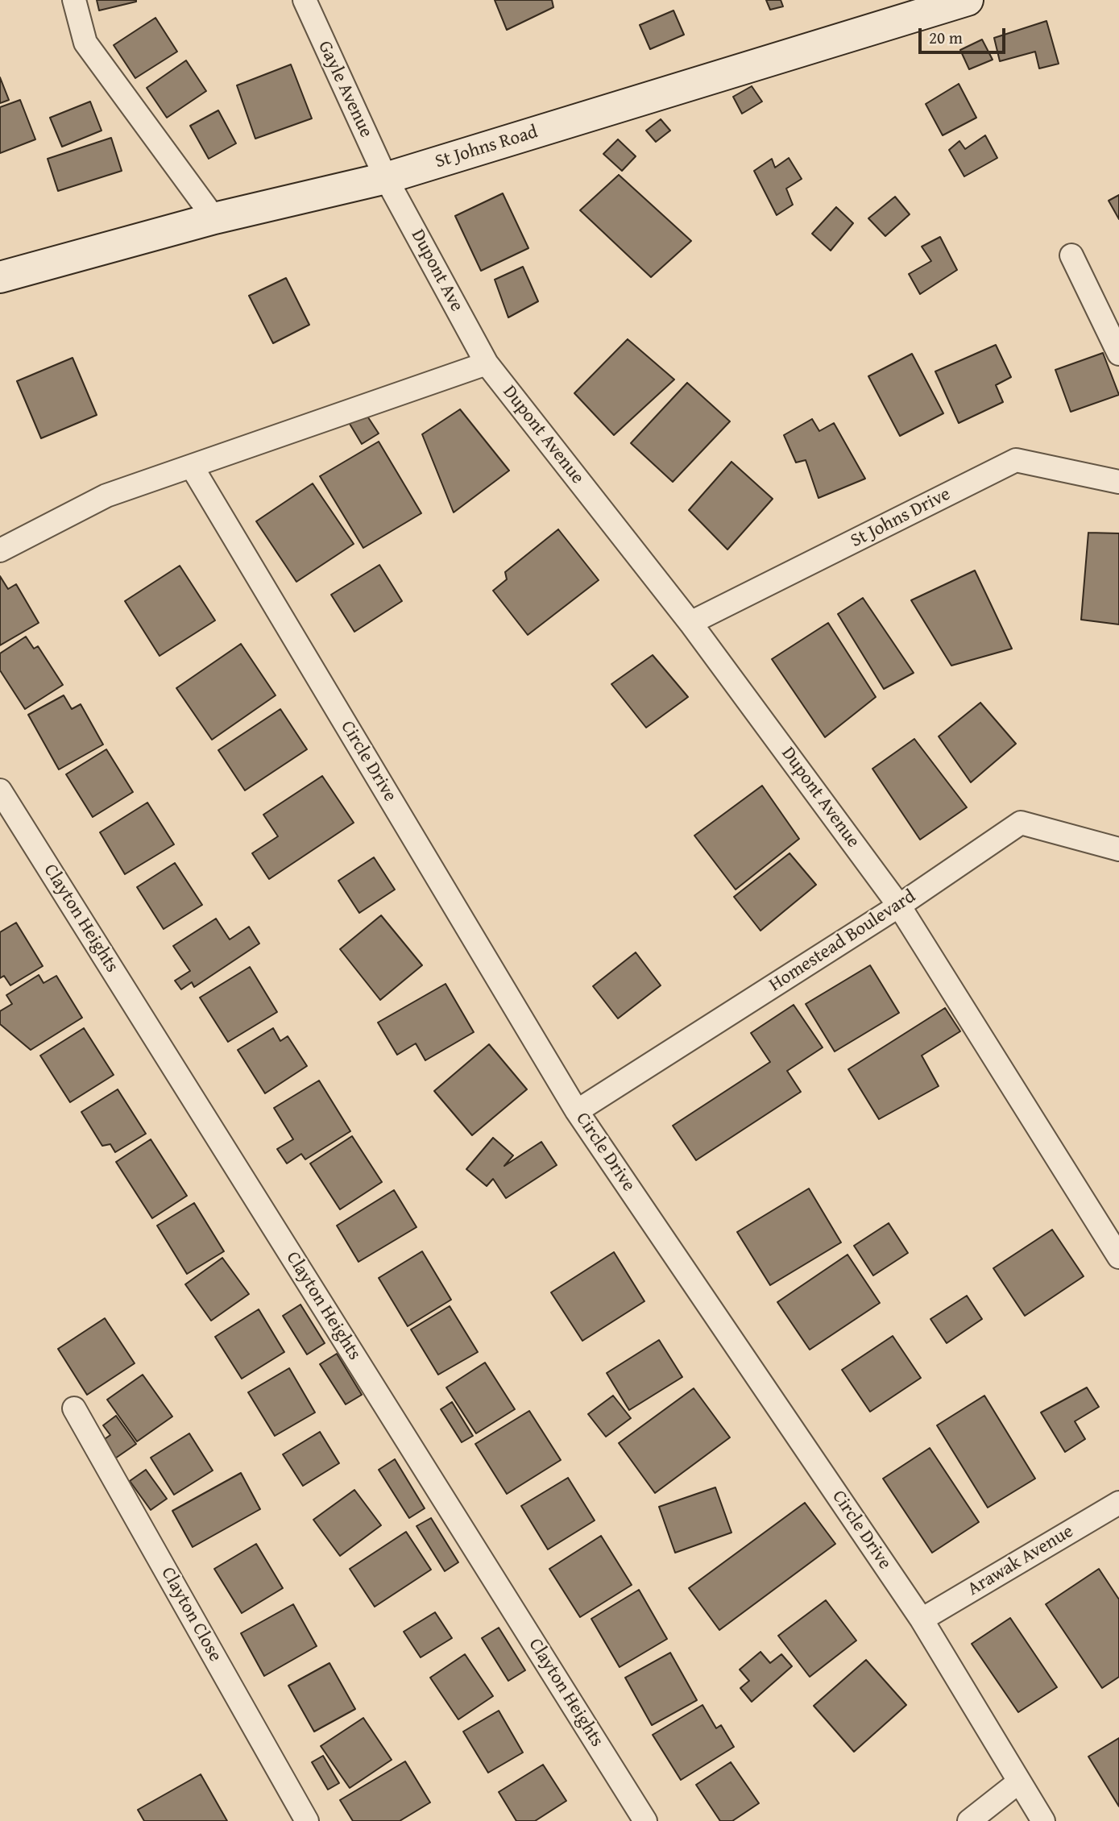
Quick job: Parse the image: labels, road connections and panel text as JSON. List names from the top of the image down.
{
  "streets": {
    "main road": ["St Johns Road"],
    "street": [
      "Gayle Avenue",
      "Dupont Ave",
      "Dupont Avenue",
      "St Johns Drive",
      "Circle Drive",
      "Clayton Heights",
      "Homestead Boulevard",
      "Arawak Avenue",
      "Clayton Close"
    ]
  },
  "crossings": [
    ["Gayle Avenue", "St Johns Road"],
    ["Gayle Avenue", "Dupont Ave"],
    ["St Johns Road", "Dupont Ave"],
    ["Dupont Ave", "Dupont Avenue"],
    ["Dupont Avenue", "St Johns Drive"],
    ["Dupont Avenue", "Homestead Boulevard"],
    ["Circle Drive", "Homestead Boulevard"],
    ["Circle Drive", "Arawak Avenue"]
  ],
  "scale_bar": "20 m"
}
